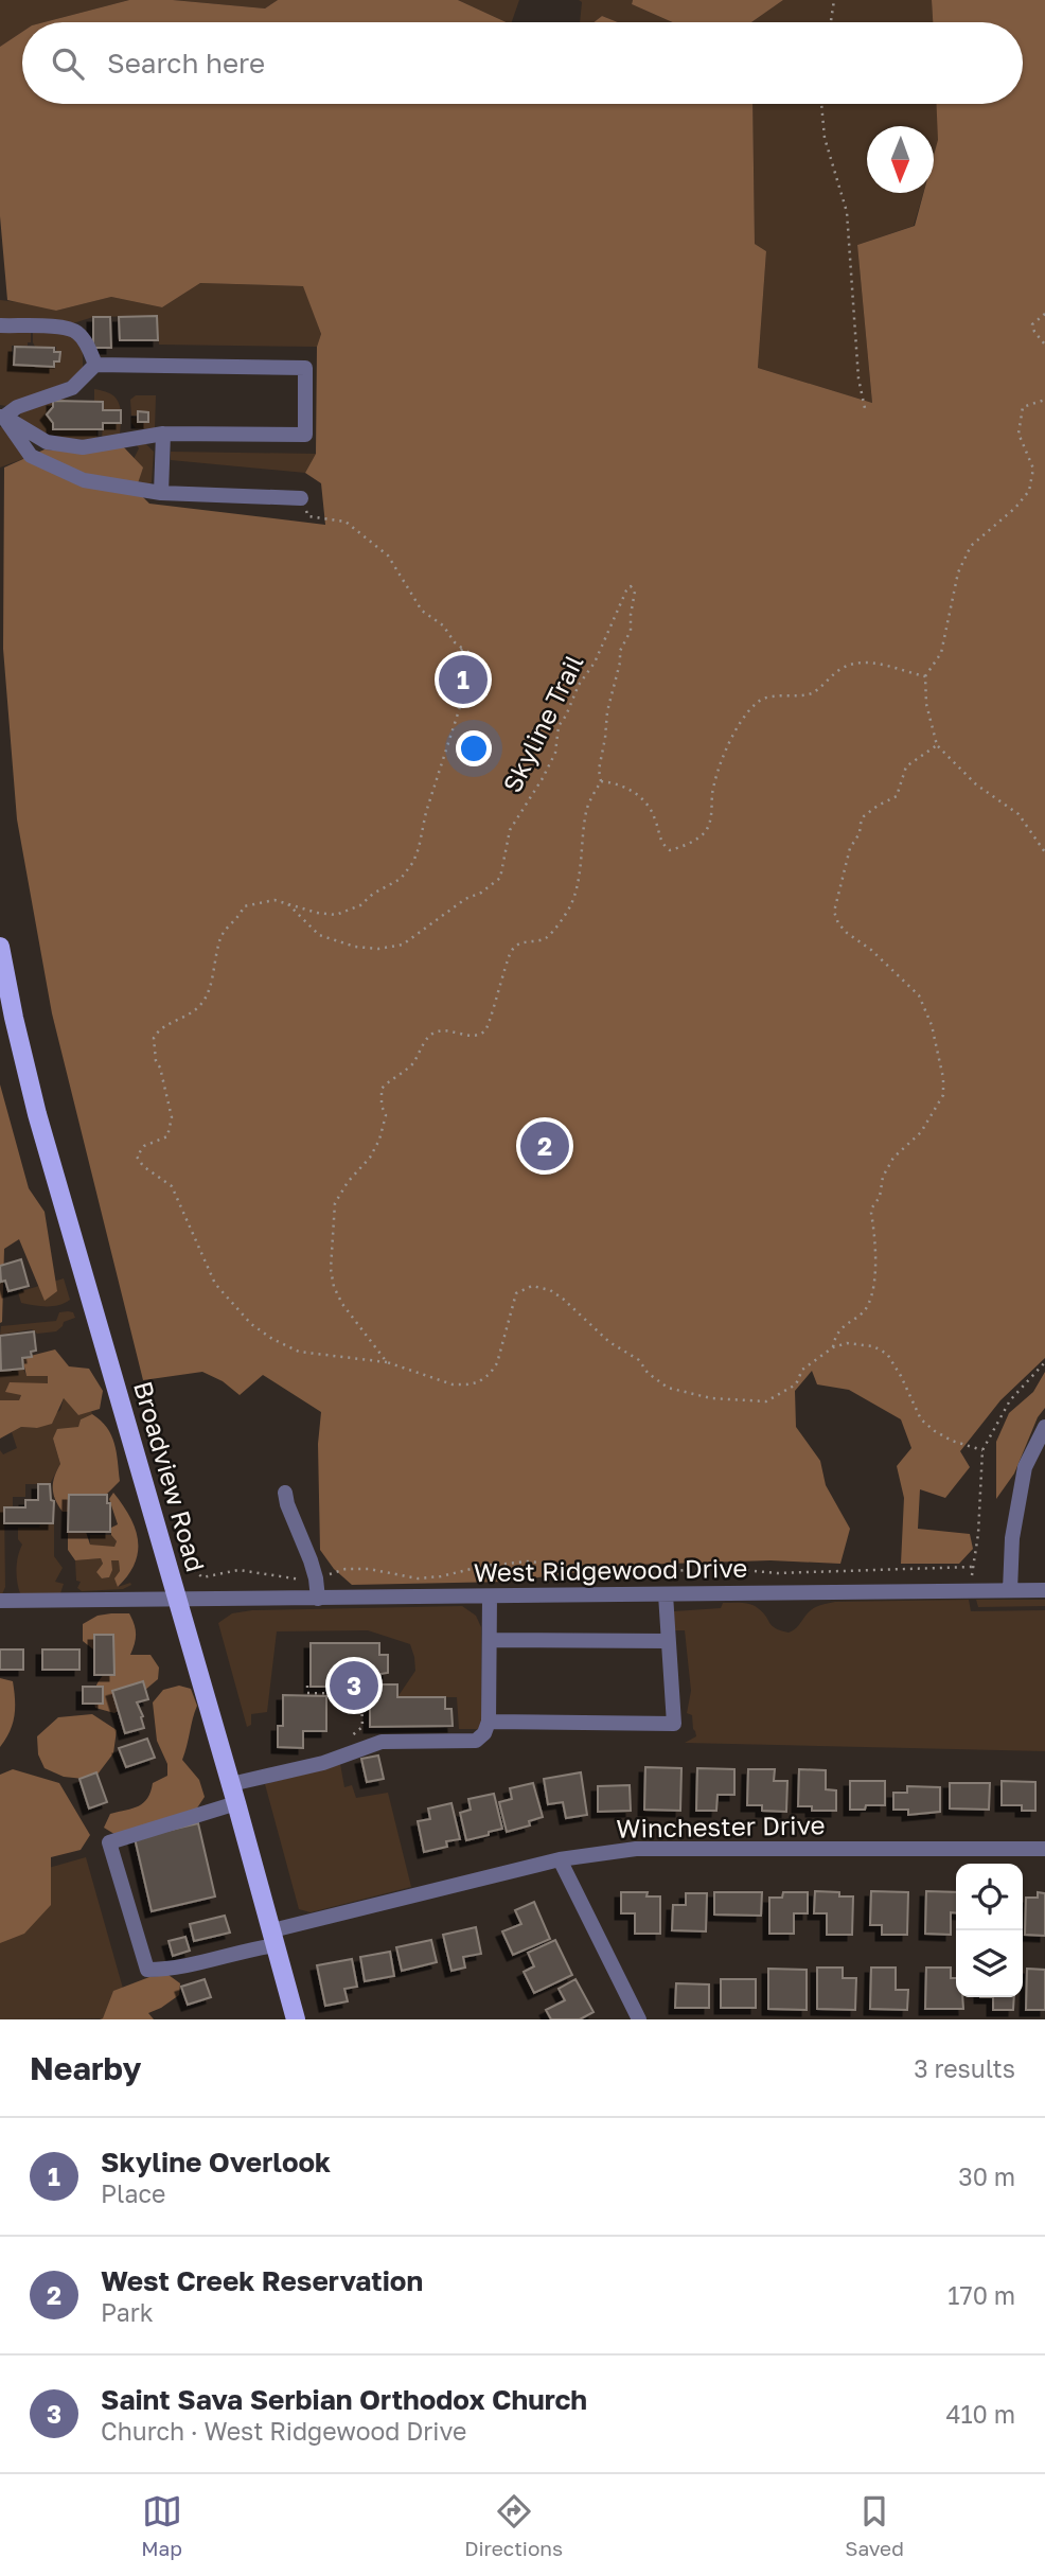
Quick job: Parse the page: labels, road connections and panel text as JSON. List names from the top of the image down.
{
  "streets": {
    "main road": ["Broadview Road"],
    "street": ["West Ridgewood Drive", "Winchester Drive"],
    "path": ["Skyline Trail"]
  },
  "crossings": [
    ["Broadview Road", "West Ridgewood Drive"],
    ["Broadview Road", "Winchester Drive"]
  ],
  "north": "bottom",
  "page": {
    "search": "Search here",
    "pins": ["1", "2", "3"],
    "heading": ["Nearby", "3 results"],
    "list": [
      {
        "mark": "1",
        "name": "Skyline Overlook",
        "note": "Place",
        "value": "30 m"
      },
      {
        "mark": "2",
        "name": "West Creek Reservation",
        "note": "Park",
        "value": "170 m"
      },
      {
        "mark": "3",
        "name": "Saint Sava Serbian Orthodox Church",
        "note": "Church · West Ridgewood Drive",
        "value": "410 m"
      }
    ],
    "nav": ["Map", "Directions", "Saved"]
  }
}
